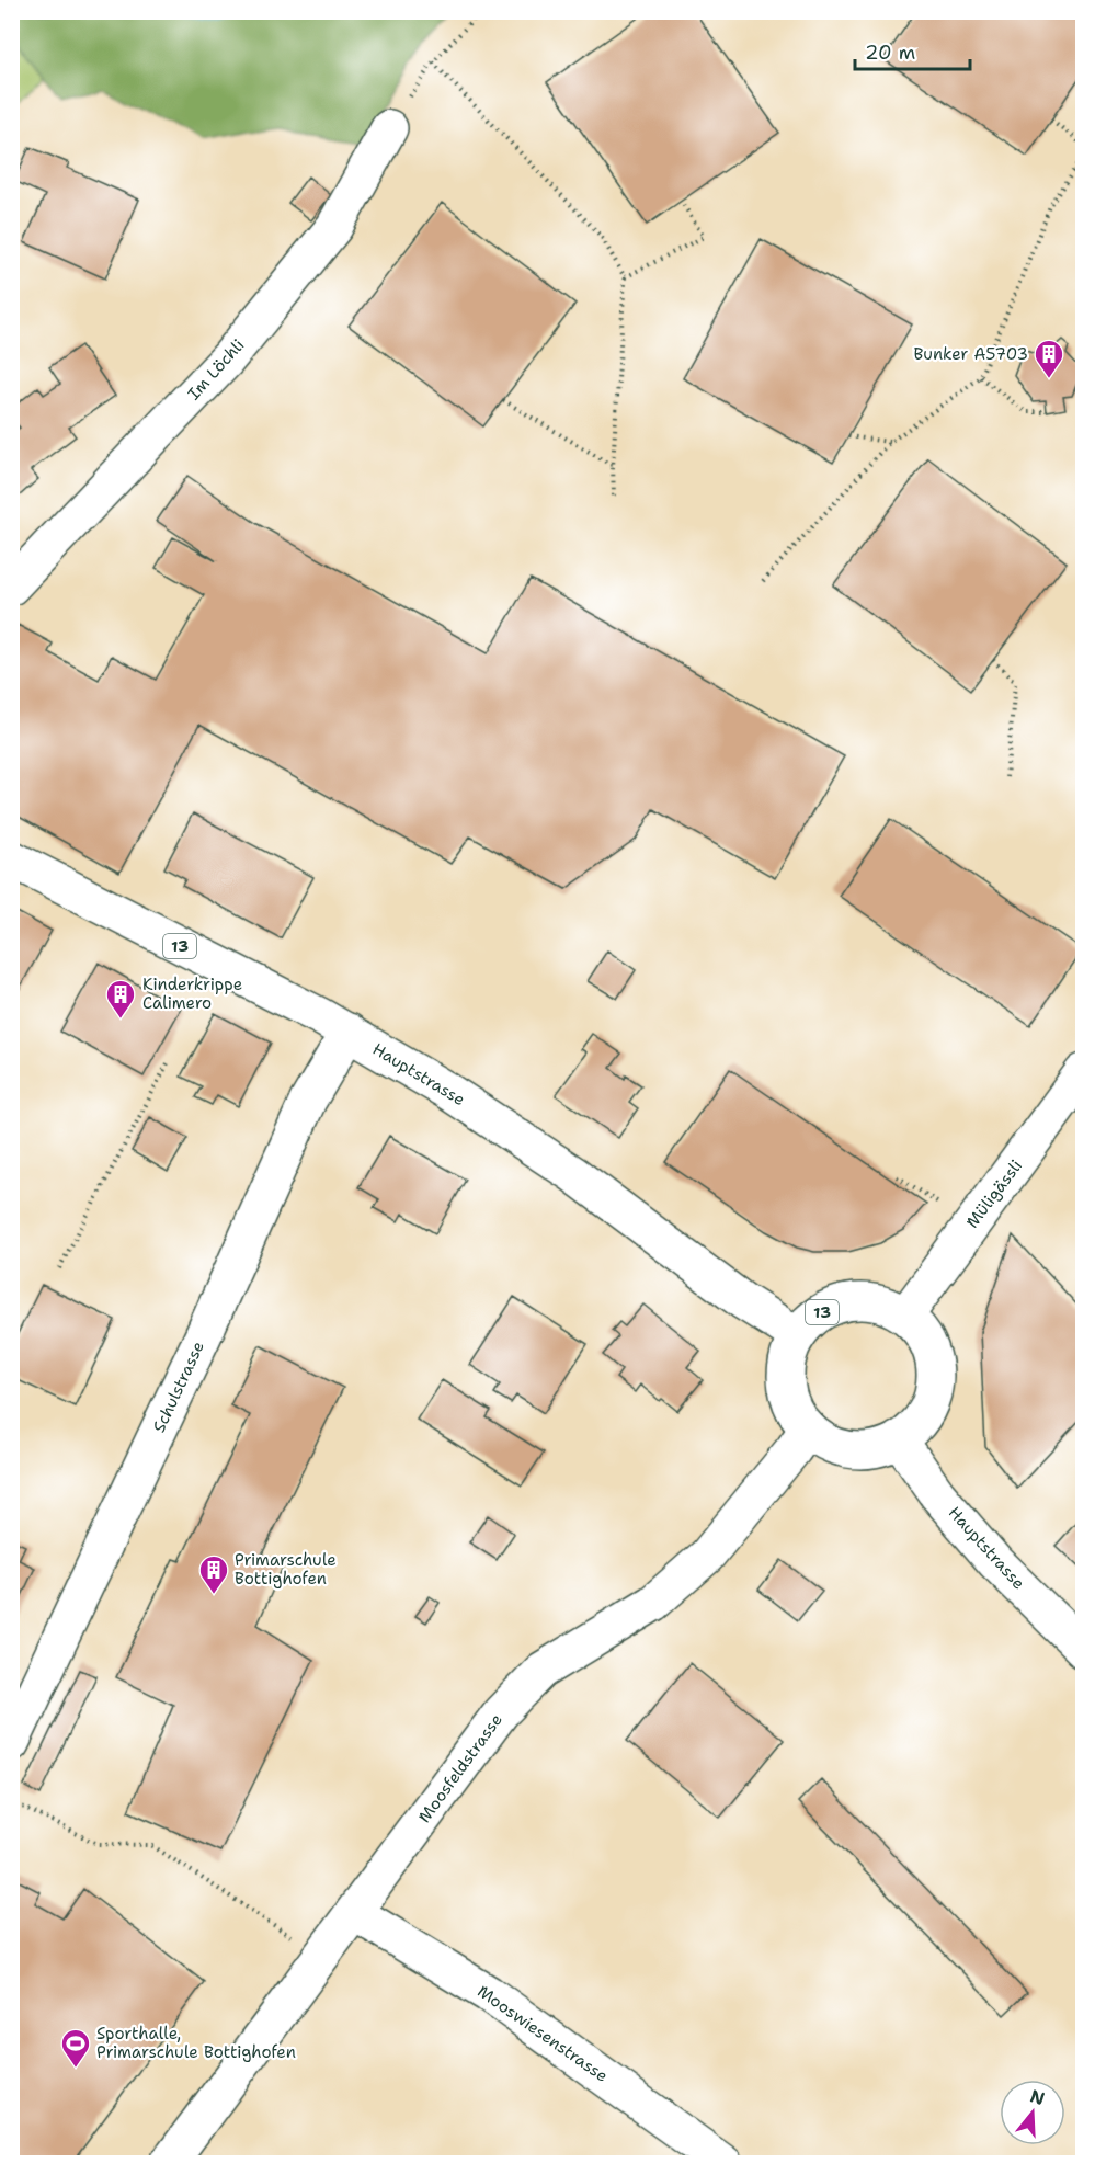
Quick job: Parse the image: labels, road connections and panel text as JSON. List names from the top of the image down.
{
  "streets": {
    "street": [
      "Im Löchli",
      "13",
      "Hauptstrasse",
      "Müligässli",
      "Schulstrasse",
      "Moosfeldstrasse",
      "Mooswiesenstrasse"
    ]
  },
  "crossings": [
    ["13", "Hauptstrasse"],
    ["13", "Müligässli"],
    ["13", "Moosfeldstrasse"],
    ["Hauptstrasse", "Müligässli"],
    ["Hauptstrasse", "Schulstrasse"],
    ["Hauptstrasse", "Moosfeldstrasse"],
    ["Müligässli", "Moosfeldstrasse"],
    ["Moosfeldstrasse", "Mooswiesenstrasse"]
  ],
  "places": {
    "building": ["Bunker A5703", "Kinderkrippe Calimero", "Primarschule Bottighofen"],
    "sports": ["Sporthalle, Primarschule Bottighofen"]
  },
  "scale_bar": "20 m",
  "north": "top"
}
